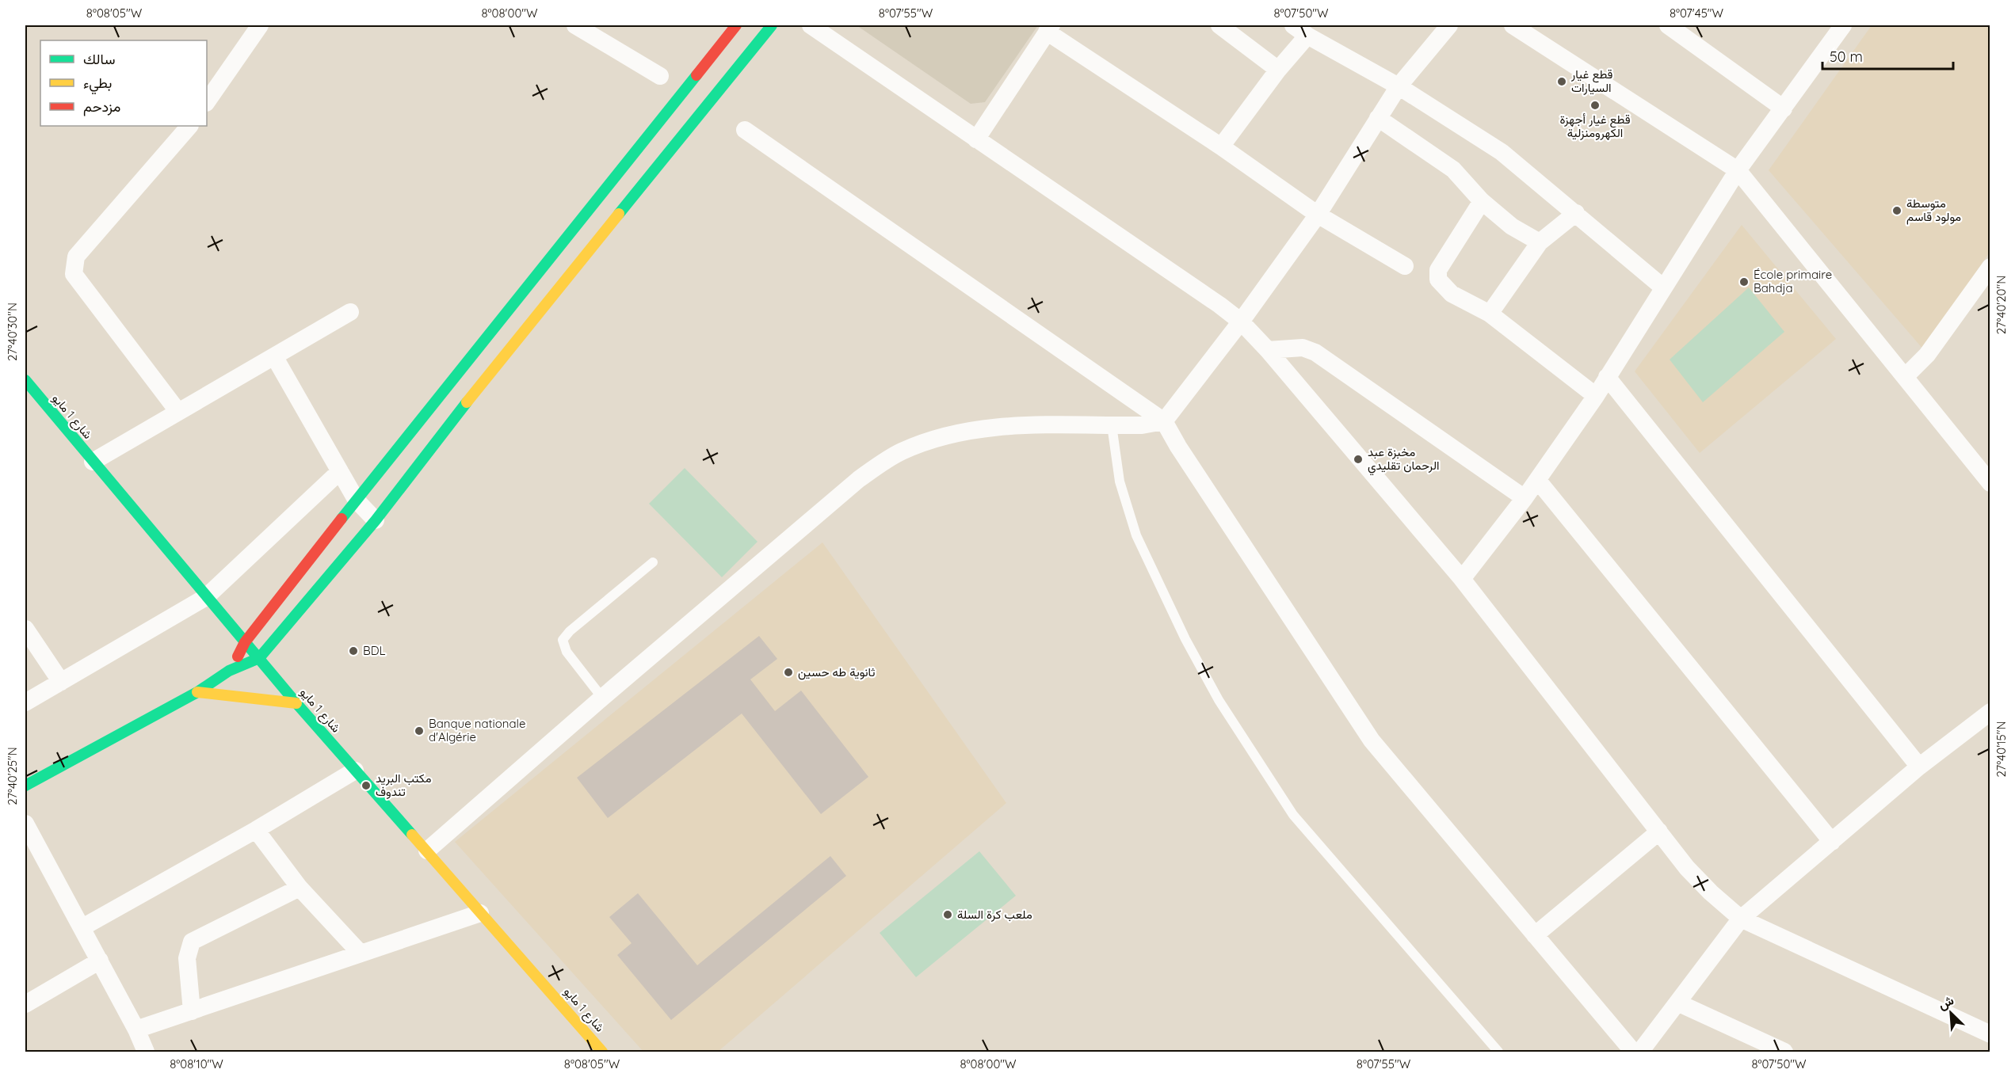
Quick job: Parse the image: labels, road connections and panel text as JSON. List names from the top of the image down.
{
  "streets": {
    "street": ["شارع 1 مايو"]
  },
  "places": [
    "قطع غيار السيارات",
    "قطع غيار أجهزة الكهرومنزلية",
    "متوسطة مولود قاسم",
    "École primaire Bahdja",
    "مخبزة عبد الرحمان تقليدي",
    "BDL",
    "ثانوية طه حسين",
    "Banque nationale d'Algérie",
    "مكتب البريد تندوف",
    "ملعب كرة السلة"
  ],
  "legend": ["سالك", "بطيء", "مزدحم"],
  "scale_bar": "50 m",
  "north": "top left",
  "coordinates": [
    "8°08'05\"W",
    "8°08'00\"W",
    "8°07'55\"W",
    "8°07'50\"W",
    "8°07'45\"W",
    "27°40'20\"N",
    "27°40'30\"N",
    "27°40'15\"N",
    "27°40'25\"N",
    "8°08'10\"W"
  ]
}
